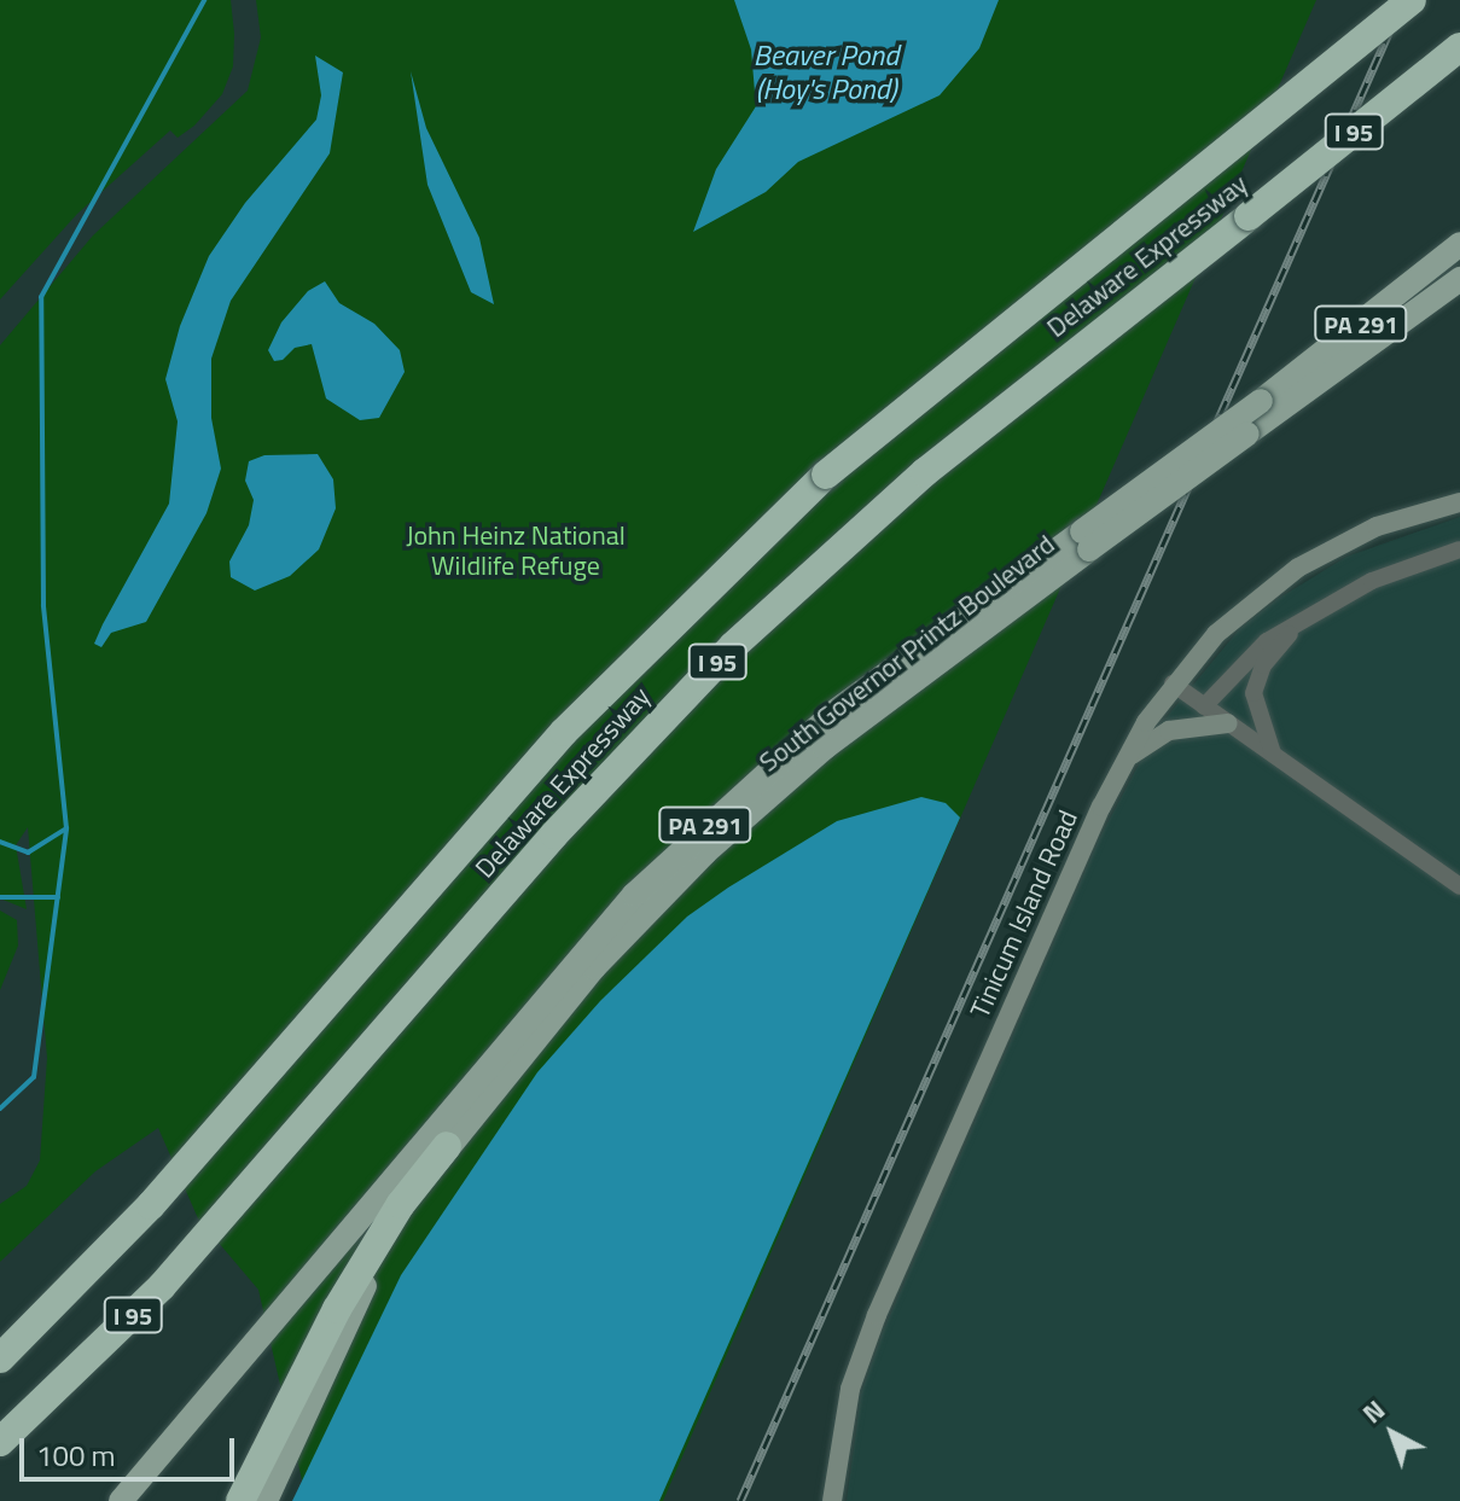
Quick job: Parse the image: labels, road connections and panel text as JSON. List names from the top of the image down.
{
  "streets": {
    "highway": ["I 95", "Delaware Expressway"],
    "main road": ["PA 291", "South Governor Printz Boulevard"],
    "street": ["Tinicum Island Road"]
  },
  "water": ["Beaver Pond (Hoy's Pond)"],
  "parks": ["John Heinz National Wildlife Refuge"],
  "scale_bar": "100 m",
  "north": "top left"
}
